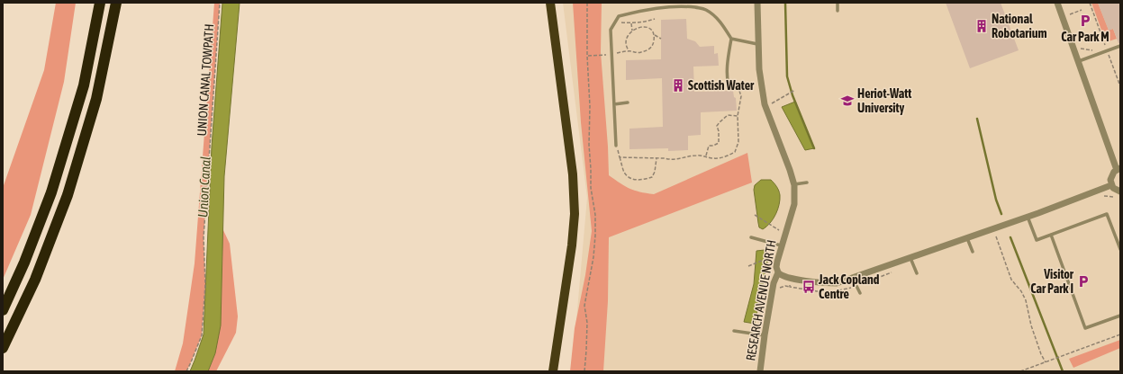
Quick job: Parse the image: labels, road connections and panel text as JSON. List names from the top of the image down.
{
  "streets": {
    "street": ["RESEARCH AVENUE NORTH"],
    "path": ["UNION CANAL TOWPATH"]
  },
  "water": ["Union Canal"],
  "places": {
    "parking": ["Car Park M", "Visitor Car Park I"],
    "building": ["National Robotarium", "Scottish Water"],
    "school or university": ["Heriot-Watt University"],
    "bus stop": ["Jack Copland Centre"]
  }
}
